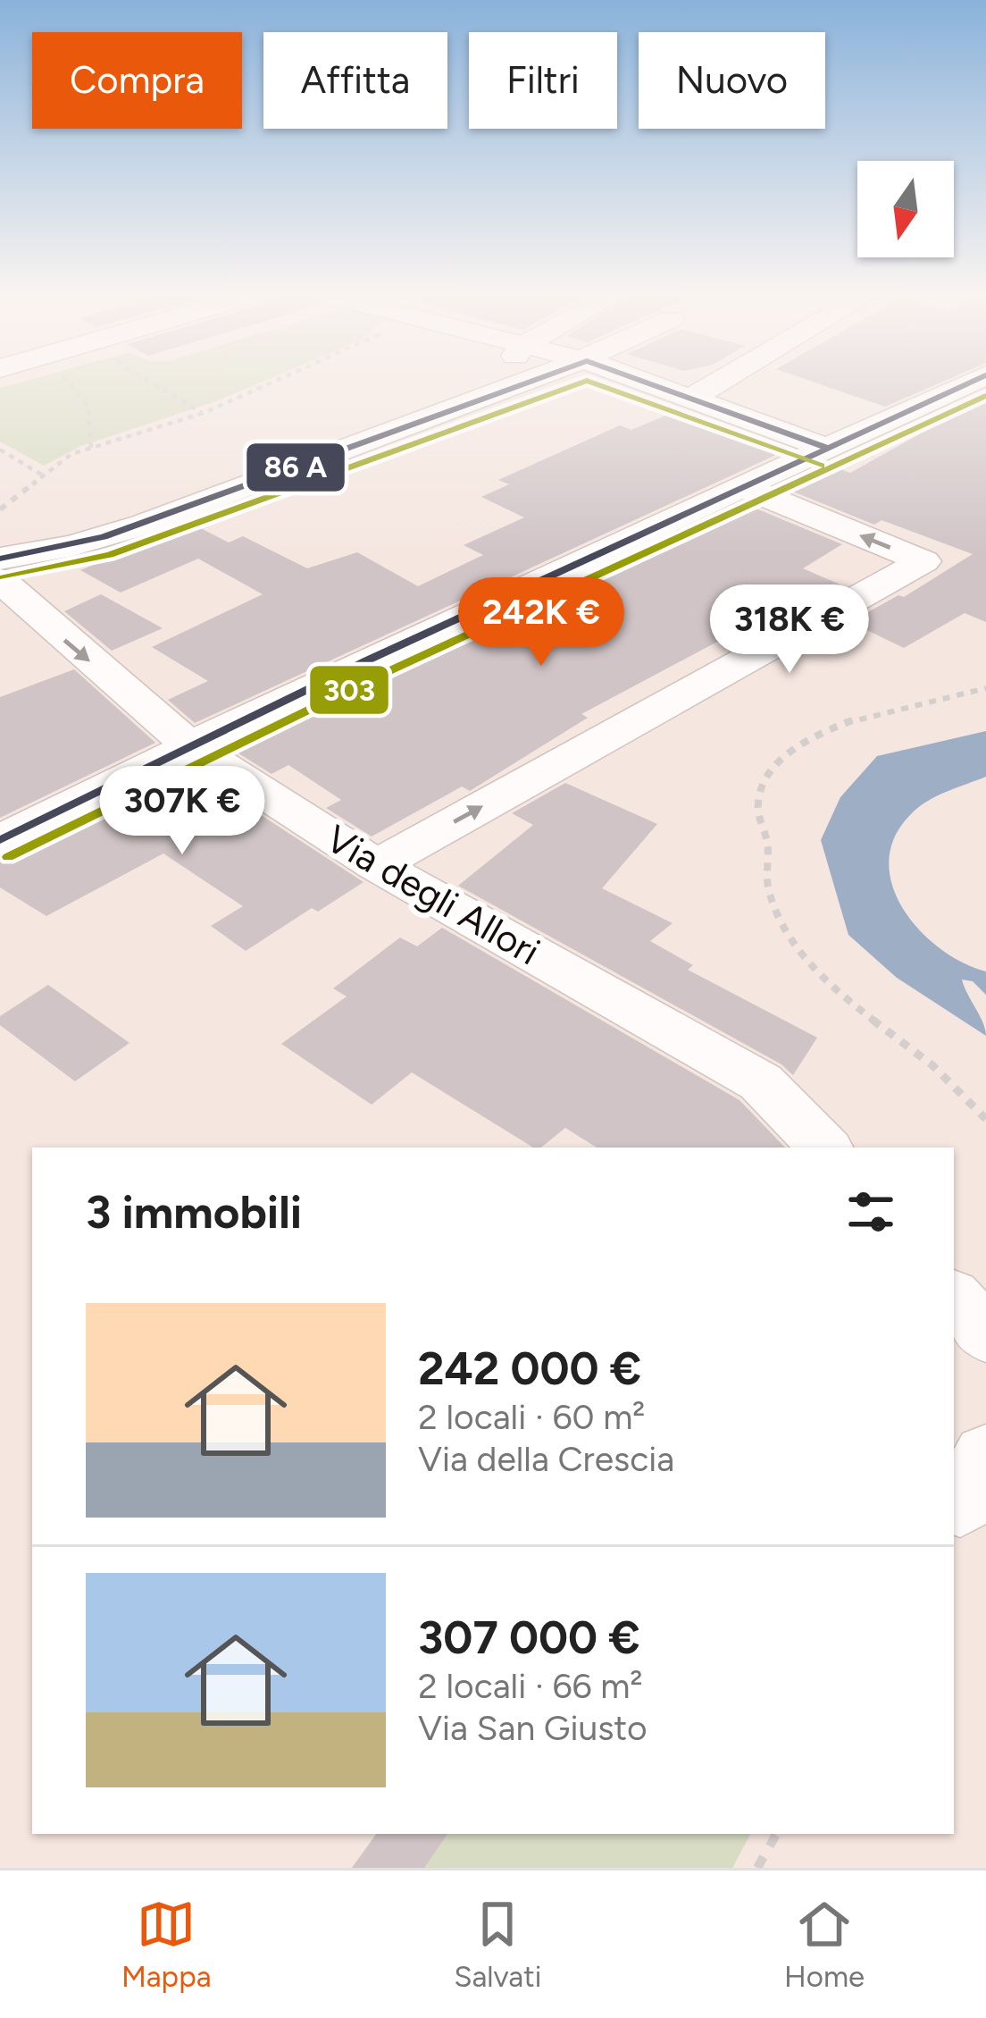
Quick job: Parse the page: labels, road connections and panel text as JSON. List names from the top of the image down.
{
  "streets": {
    "street": ["Via degli Allori"]
  },
  "lines": ["transit line 303"],
  "north": "bottom",
  "page": {
    "chip": [
      "Compra",
      "Affitta",
      "Filtri",
      "Nuovo"
    ],
    "price": ["242K €", "318K €", "307K €"],
    "heading": "3 immobili",
    "list": [
      {
        "name": "242 000 €",
        "note": "2 locali · 60 m² · Via della Crescia"
      },
      {
        "name": "307 000 €",
        "note": "2 locali · 66 m² · Via San Giusto"
      }
    ],
    "tabs": ["Mappa", "Salvati", "Home"]
  }
}
